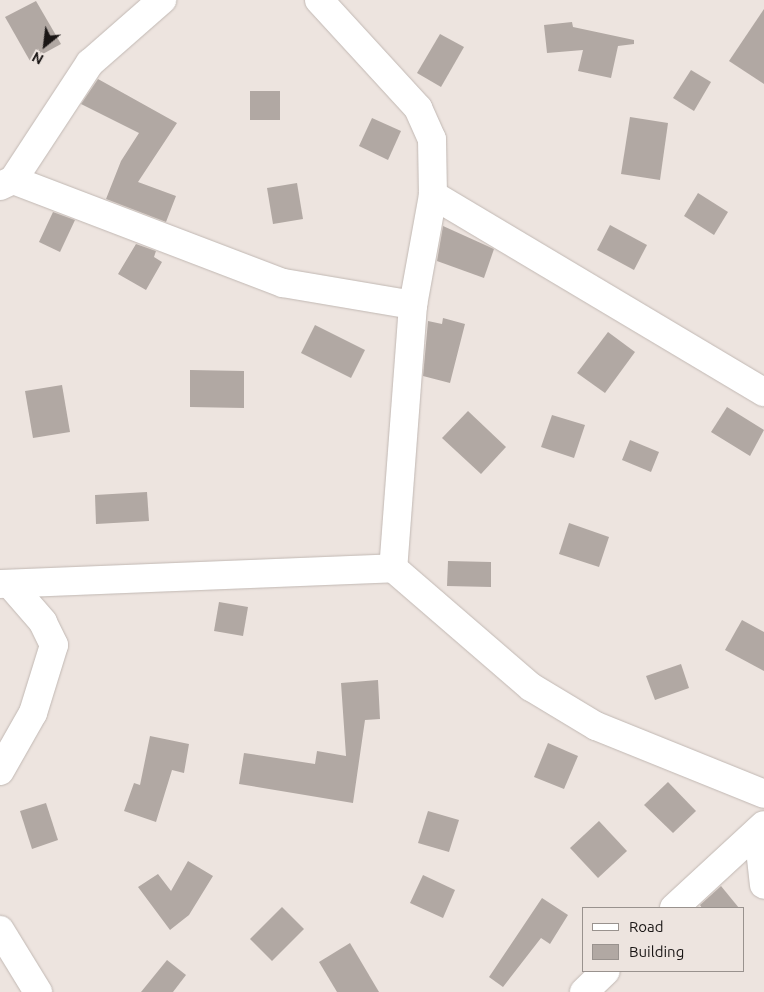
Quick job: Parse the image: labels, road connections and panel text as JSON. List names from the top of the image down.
{
  "legend": ["Road", "Building"],
  "north": "bottom left"
}
